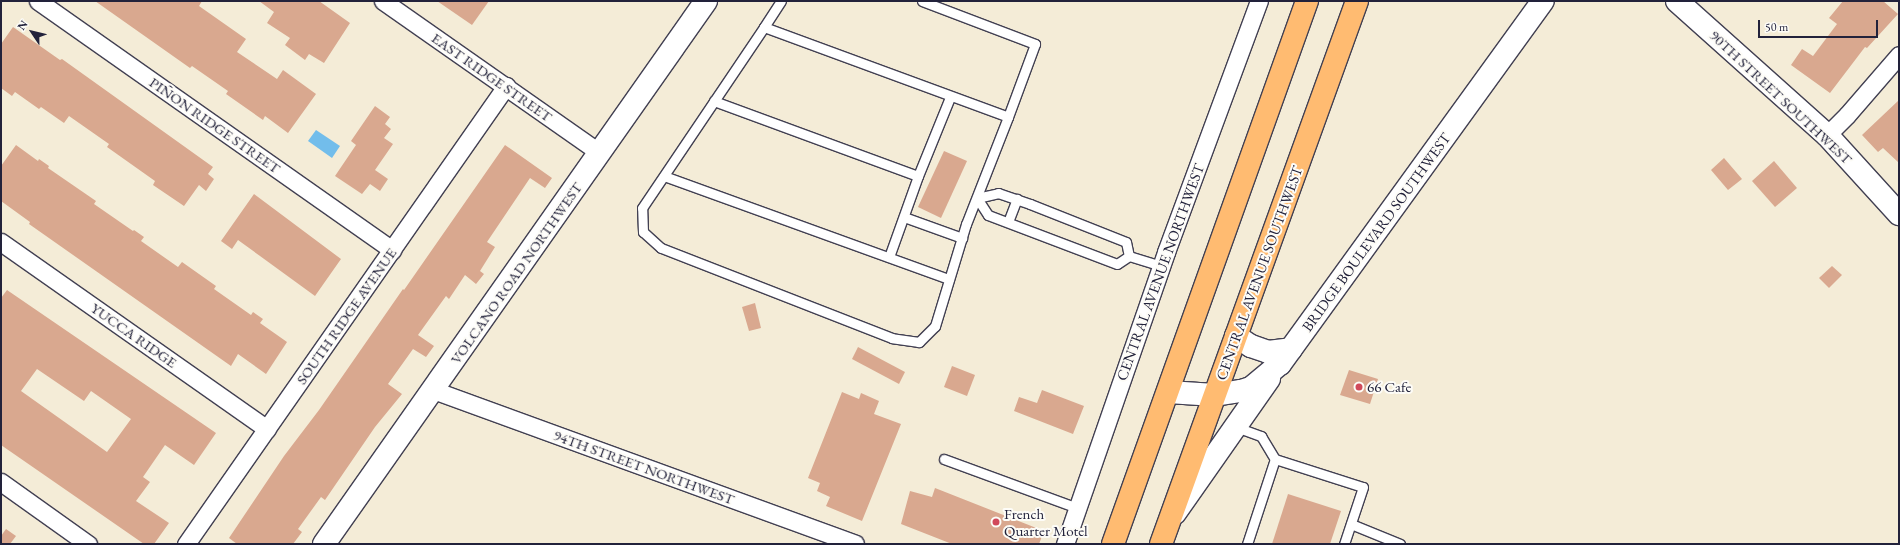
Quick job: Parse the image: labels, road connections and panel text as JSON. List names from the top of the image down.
{
  "streets": {
    "main road": ["CENTRAL AVENUE SOUTHWEST"],
    "street": [
      "EAST RIDGE STREET",
      "90TH STREET SOUTHWEST",
      "PIÑON RIDGE STREET",
      "BRIDGE BOULEVARD SOUTHWEST",
      "CENTRAL AVENUE NORTHWEST",
      "VOLCANO ROAD NORTHWEST",
      "SOUTH RIDGE AVENUE",
      "YUCCA RIDGE",
      "94TH STREET NORTHWEST"
    ]
  },
  "crossings": [
    ["EAST RIDGE STREET", "VOLCANO ROAD NORTHWEST"],
    ["EAST RIDGE STREET", "SOUTH RIDGE AVENUE"],
    ["PIÑON RIDGE STREET", "SOUTH RIDGE AVENUE"],
    ["BRIDGE BOULEVARD SOUTHWEST", "CENTRAL AVENUE SOUTHWEST"],
    ["VOLCANO ROAD NORTHWEST", "94TH STREET NORTHWEST"],
    ["SOUTH RIDGE AVENUE", "YUCCA RIDGE"]
  ],
  "places": ["66 Cafe", "French Quarter Motel"],
  "scale_bar": "50 m",
  "north": "top left"
}
